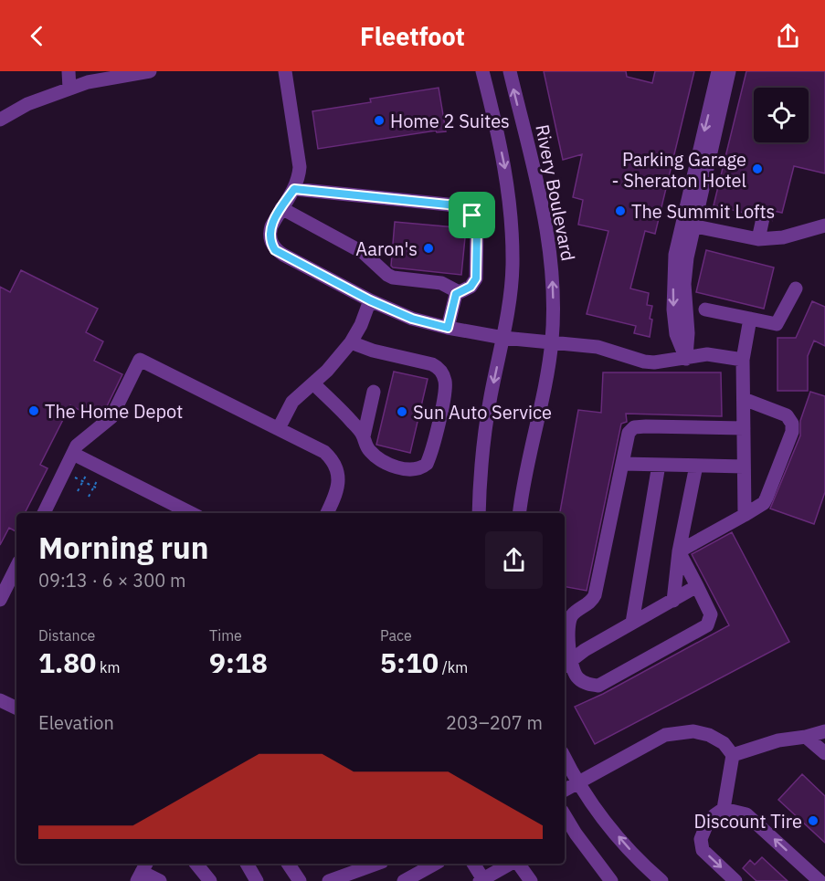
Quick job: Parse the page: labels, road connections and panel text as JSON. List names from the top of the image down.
{
  "streets": {
    "street": ["Rivery Boulevard"]
  },
  "places": [
    "Home 2 Suites",
    "Parking Garage - Sheraton Hotel",
    "The Summit Lofts",
    "Aaron's",
    "The Home Depot",
    "Sun Auto Service",
    "Discount Tire"
  ],
  "page": {
    "header": "Fleetfoot",
    "heading": ["Morning run", "09:13 · 6 × 300 m"],
    "stats": [
      ["Distance", "1.80 km"],
      ["Time", "9:18"],
      ["Pace", "5:10 /km"]
    ],
    "chart": ["Elevation", "203–207 m"]
  }
}
